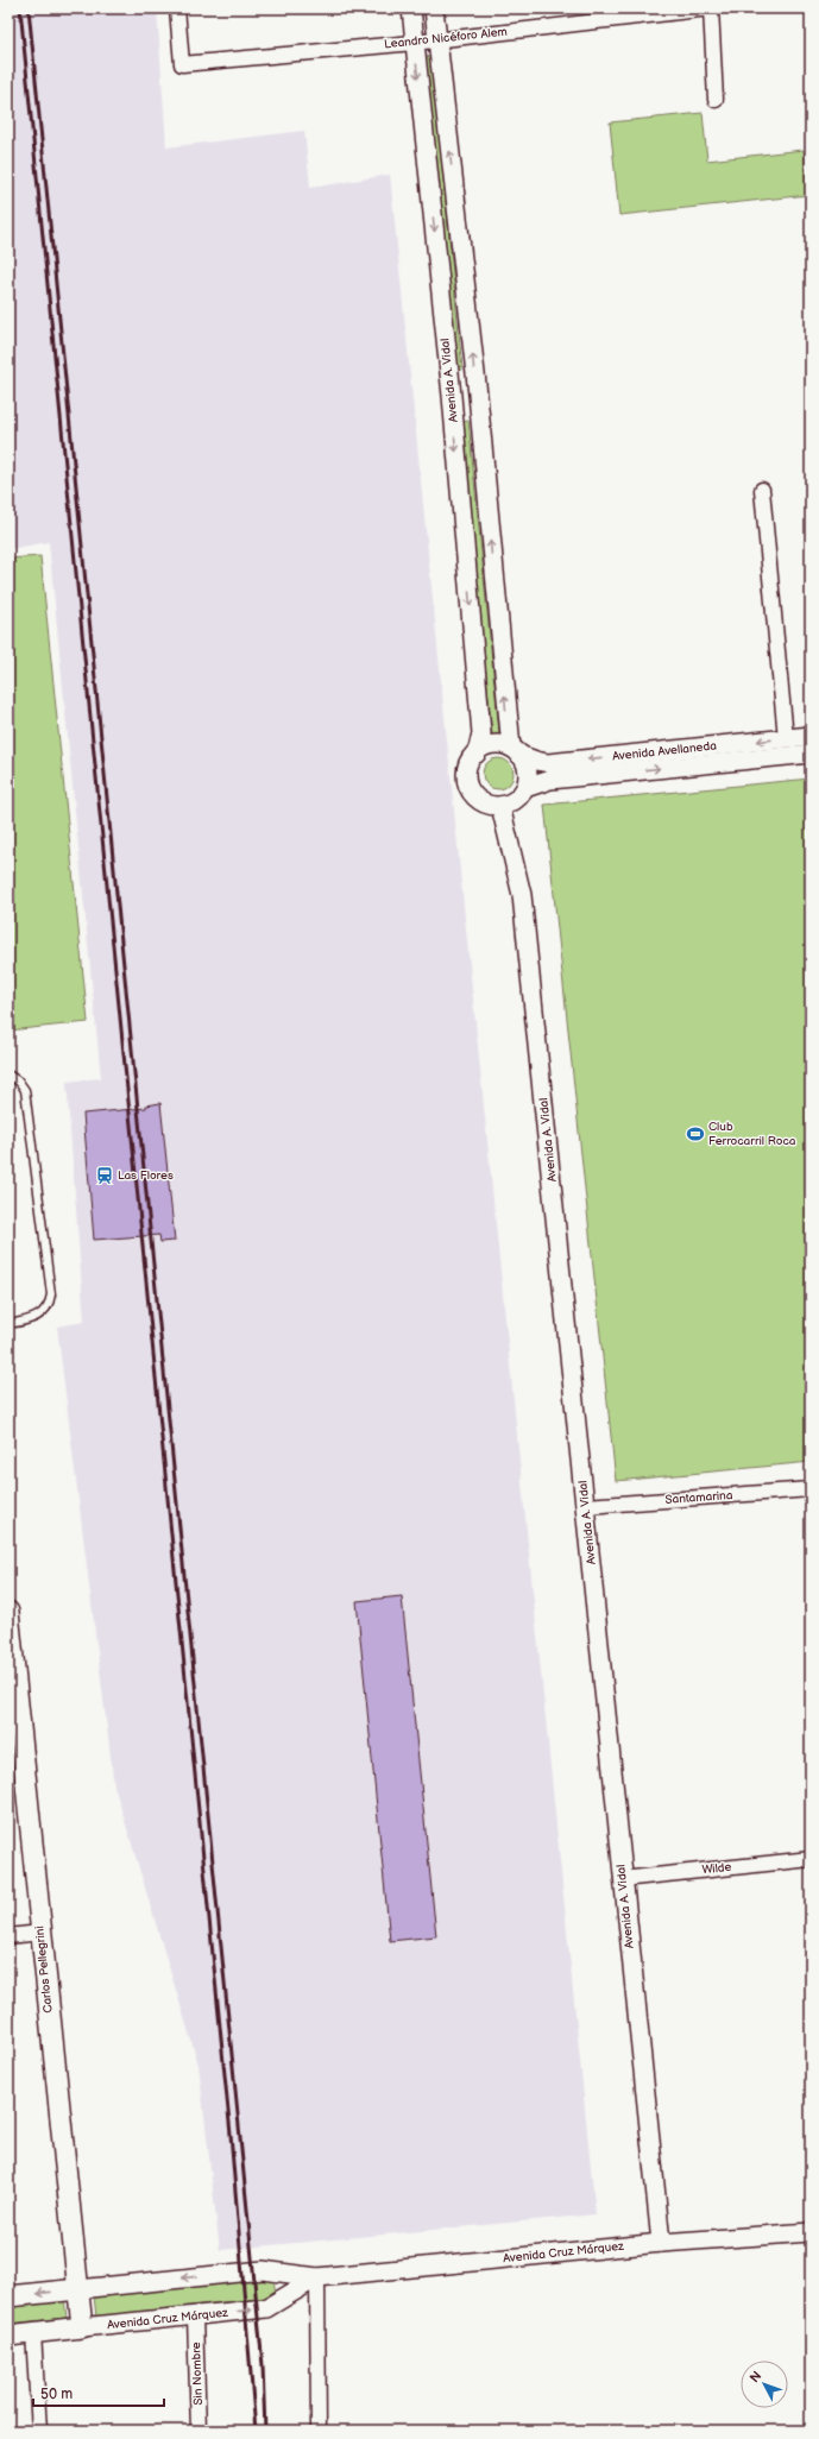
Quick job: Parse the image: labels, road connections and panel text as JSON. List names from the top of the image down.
{
  "streets": {
    "main road": ["Carlos Pellegrini", "Avenida Cruz Márquez"],
    "street": [
      "Leandro Nicéforo Alem",
      "Avenida A. Vidal",
      "Avenida Avellaneda",
      "Santamarina",
      "Wilde",
      "Sin Nombre"
    ]
  },
  "crossings": [
    ["Leandro Nicéforo Alem", "Avenida A. Vidal"],
    ["Avenida A. Vidal", "Avenida Avellaneda"],
    ["Avenida A. Vidal", "Santamarina"],
    ["Avenida A. Vidal", "Wilde"],
    ["Avenida A. Vidal", "Avenida Cruz Márquez"],
    ["Carlos Pellegrini", "Avenida Cruz Márquez"],
    ["Avenida Cruz Márquez", "Sin Nombre"]
  ],
  "places": {
    "sports": ["Club Ferrocarril Roca"],
    "station": ["Las Flores"]
  },
  "scale_bar": "50 m",
  "north": "top left"
}
